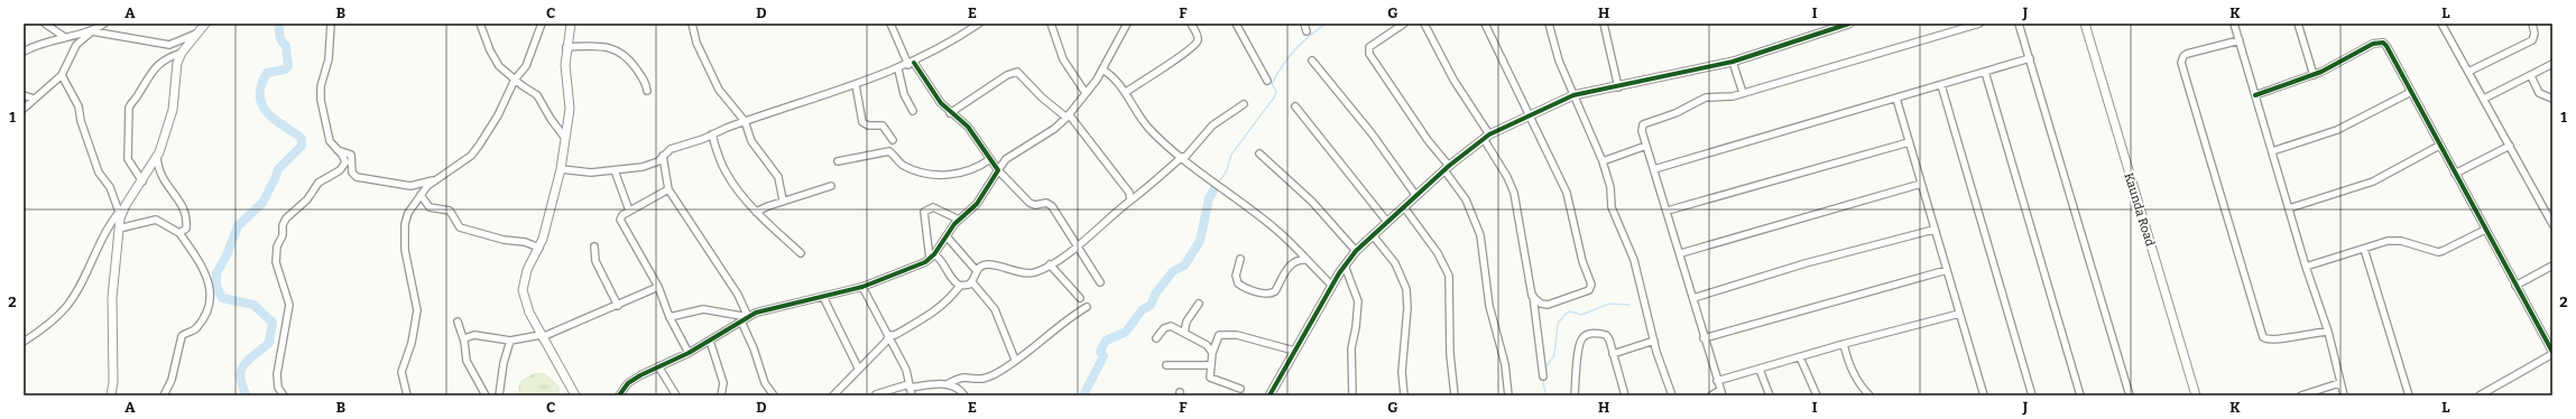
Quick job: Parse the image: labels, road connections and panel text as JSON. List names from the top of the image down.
{
  "streets": {
    "street": ["Kaunda Road"]
  },
  "grid": {
    "columns": [
      "A",
      "B",
      "C",
      "D",
      "E",
      "F",
      "G",
      "H",
      "I",
      "J",
      "K",
      "L"
    ],
    "rows": ["1", "2"]
  }
}
